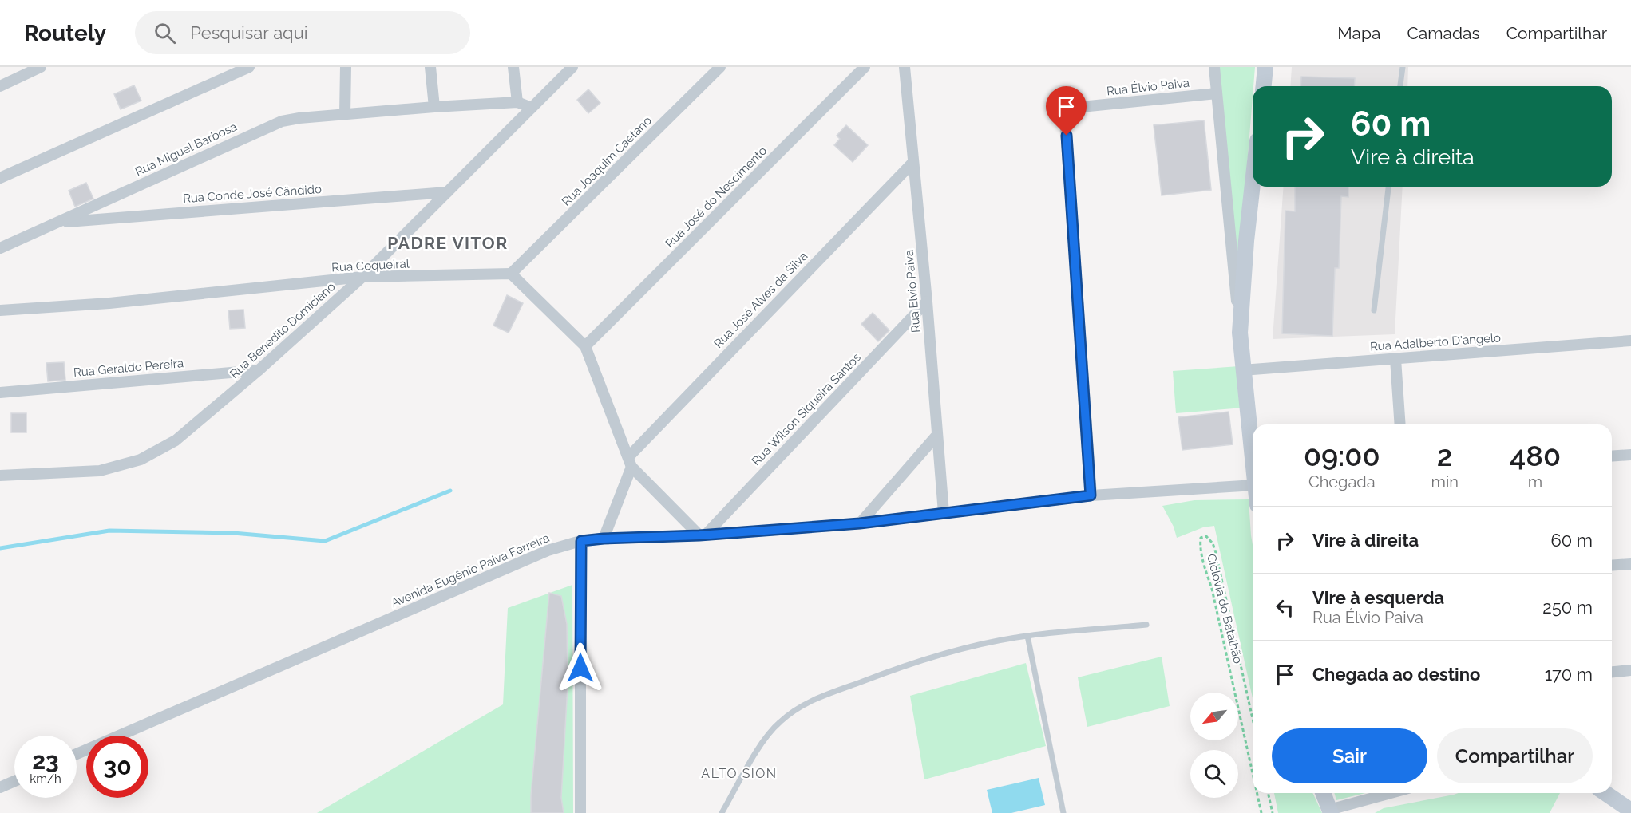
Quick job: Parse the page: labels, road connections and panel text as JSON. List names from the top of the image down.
{
  "streets": {
    "street": [
      "Rua Élvio Paiva",
      "Rua Miguel Barbosa",
      "Rua Joaquim Caetano",
      "Rua Conde José Cândido",
      "Rua José do Nescimento",
      "Rua Coqueiral",
      "Rua Elvio Paiva",
      "Rua José Alves da Silva",
      "Rua Benedito Domiciano",
      "Rua Adalberto D'angelo",
      "Rua Geraldo Pereira",
      "Rua Wilson Siqueira Santos",
      "Avenida Eugênio Paiva Ferreira"
    ],
    "path": ["Ciclovia do Batalhão"]
  },
  "crossings": [
    ["Rua Élvio Paiva", "Avenida Eugênio Paiva Ferreira"],
    ["Rua Miguel Barbosa", "Rua Conde José Cândido"],
    ["Rua Joaquim Caetano", "Rua Coqueiral"],
    ["Rua Conde José Cândido", "Rua Benedito Domiciano"],
    ["Rua Coqueiral", "Rua Benedito Domiciano"],
    ["Rua Elvio Paiva", "Rua José Alves da Silva"],
    ["Rua Elvio Paiva", "Rua Wilson Siqueira Santos"],
    ["Rua Elvio Paiva", "Avenida Eugênio Paiva Ferreira"],
    ["Rua Benedito Domiciano", "Rua Geraldo Pereira"],
    ["Rua Wilson Siqueira Santos", "Avenida Eugênio Paiva Ferreira"]
  ],
  "districts": ["PADRE VITOR", "ALTO SION"],
  "north": "bottom left",
  "page": {
    "header": "Routely",
    "search": "Pesquisar aqui",
    "nav": ["Mapa", "Camadas", "Compartilhar"],
    "turn": ["60 m", "Vire à direita"],
    "eta": [
      "09:00",
      "Chegada",
      "2",
      "min",
      "480",
      "m"
    ],
    "list": [
      {
        "name": "Vire à direita",
        "value": "60 m"
      },
      {
        "name": "Vire à esquerda",
        "note": "Rua Élvio Paiva",
        "value": "250 m"
      },
      {
        "name": "Chegada ao destino",
        "value": "170 m"
      }
    ],
    "buttons": ["Sair", "Compartilhar"],
    "speed": "23 km/h",
    "limit": "30"
  }
}
